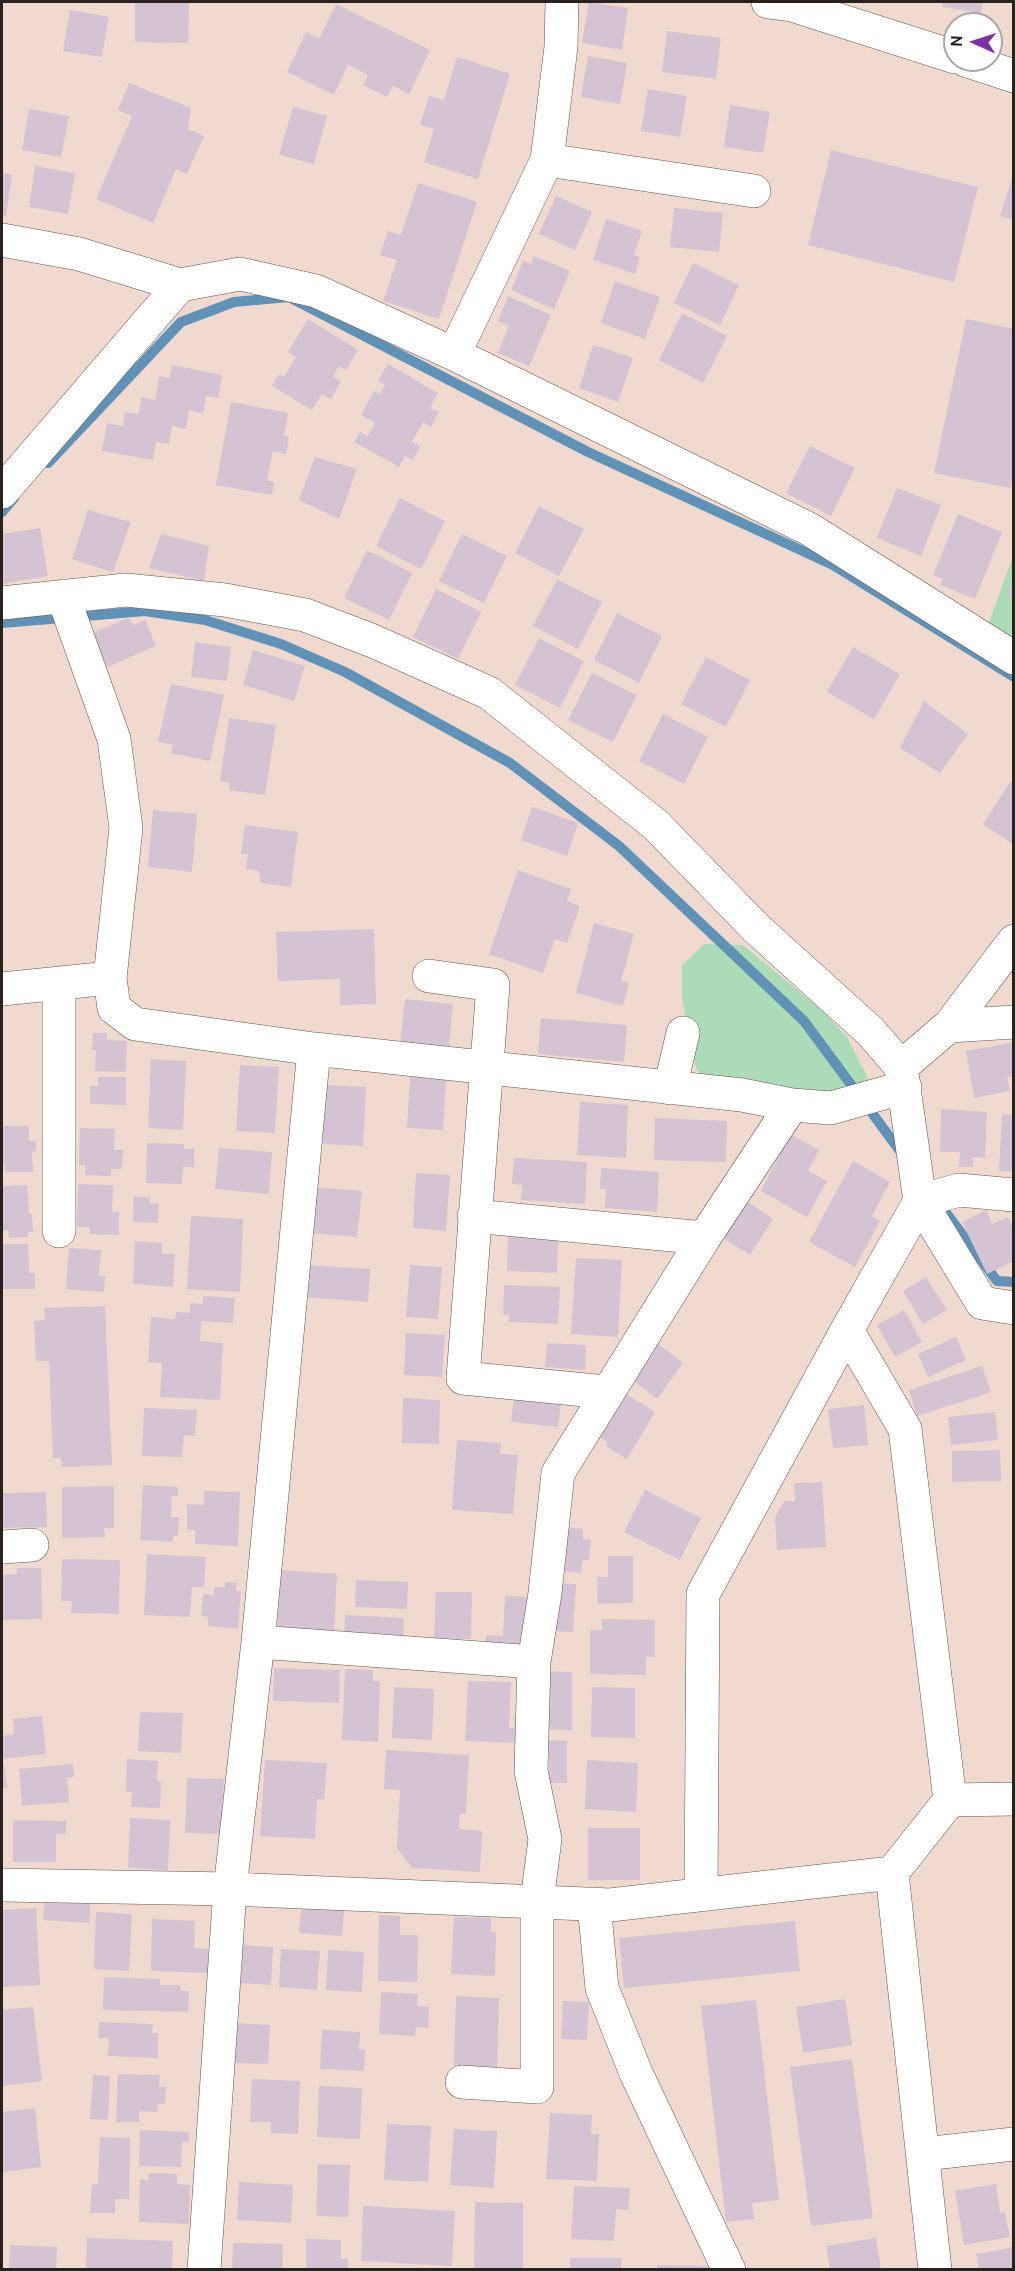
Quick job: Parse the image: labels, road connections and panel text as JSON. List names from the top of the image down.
{
  "north": "left"
}
